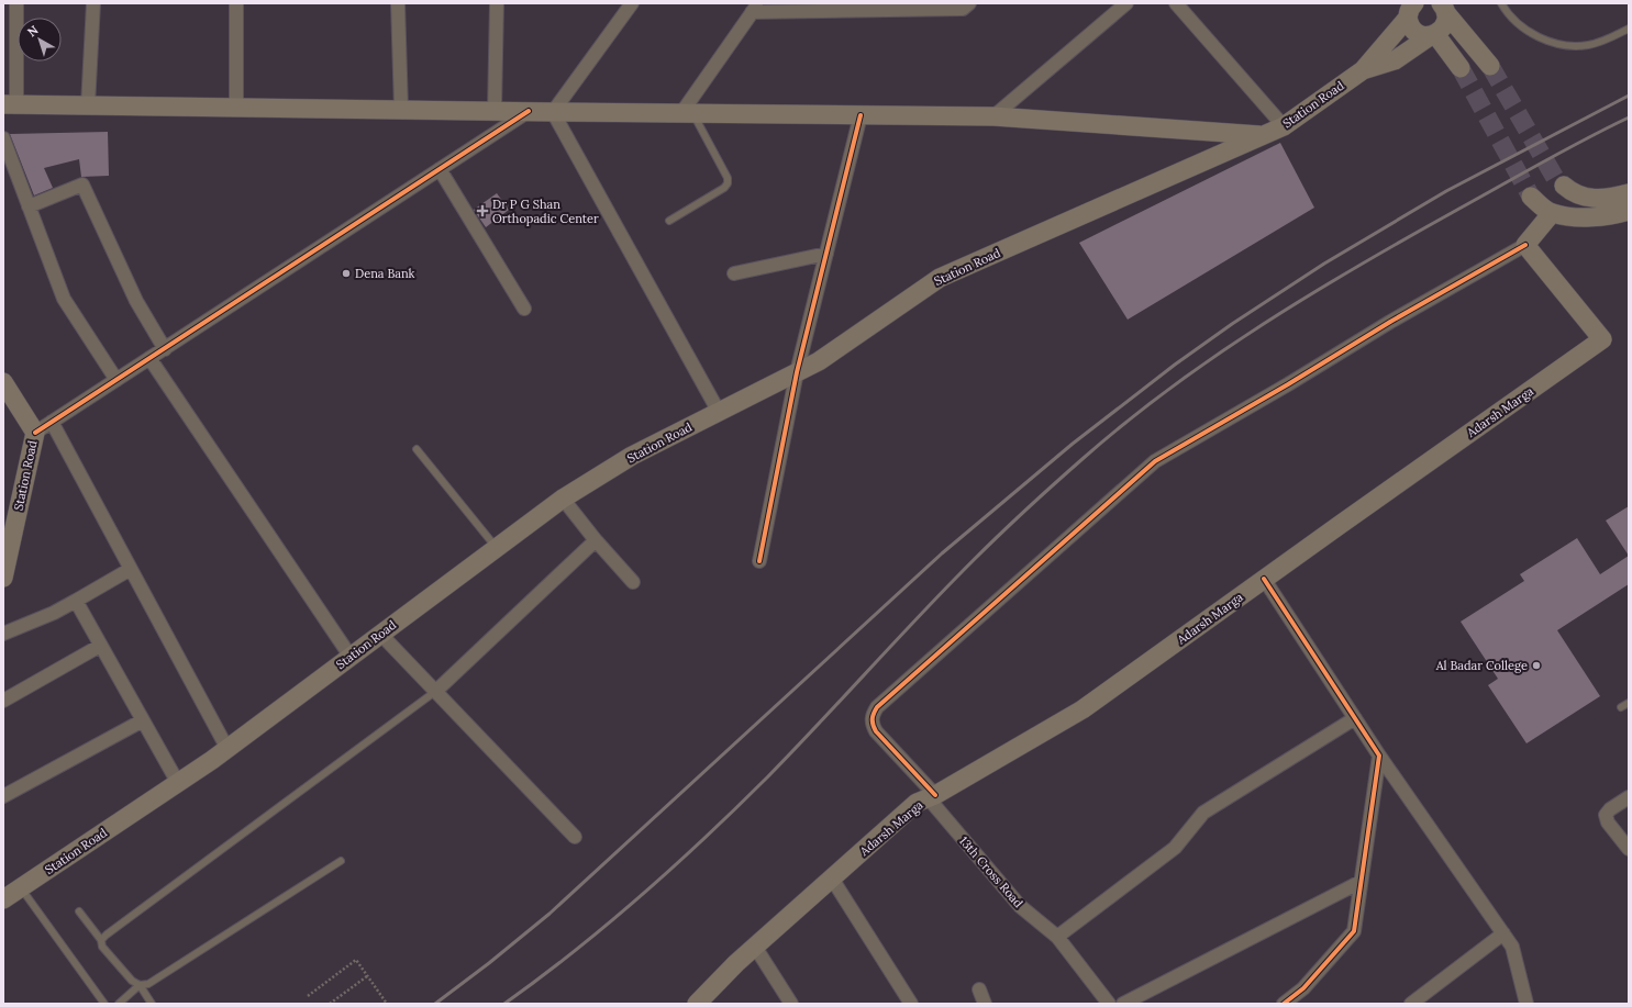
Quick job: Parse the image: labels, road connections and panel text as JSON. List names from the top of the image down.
{
  "streets": {
    "main road": ["Station Road", "Adarsh Marga"],
    "street": ["13th Cross Road"]
  },
  "crossings": [
    ["Adarsh Marga", "13th Cross Road"]
  ],
  "places": {
    "health": ["Dr P G Shan Orthopadic Center"],
    "other": ["Dena Bank", "Al Badar College"]
  },
  "north": "top left"
}
